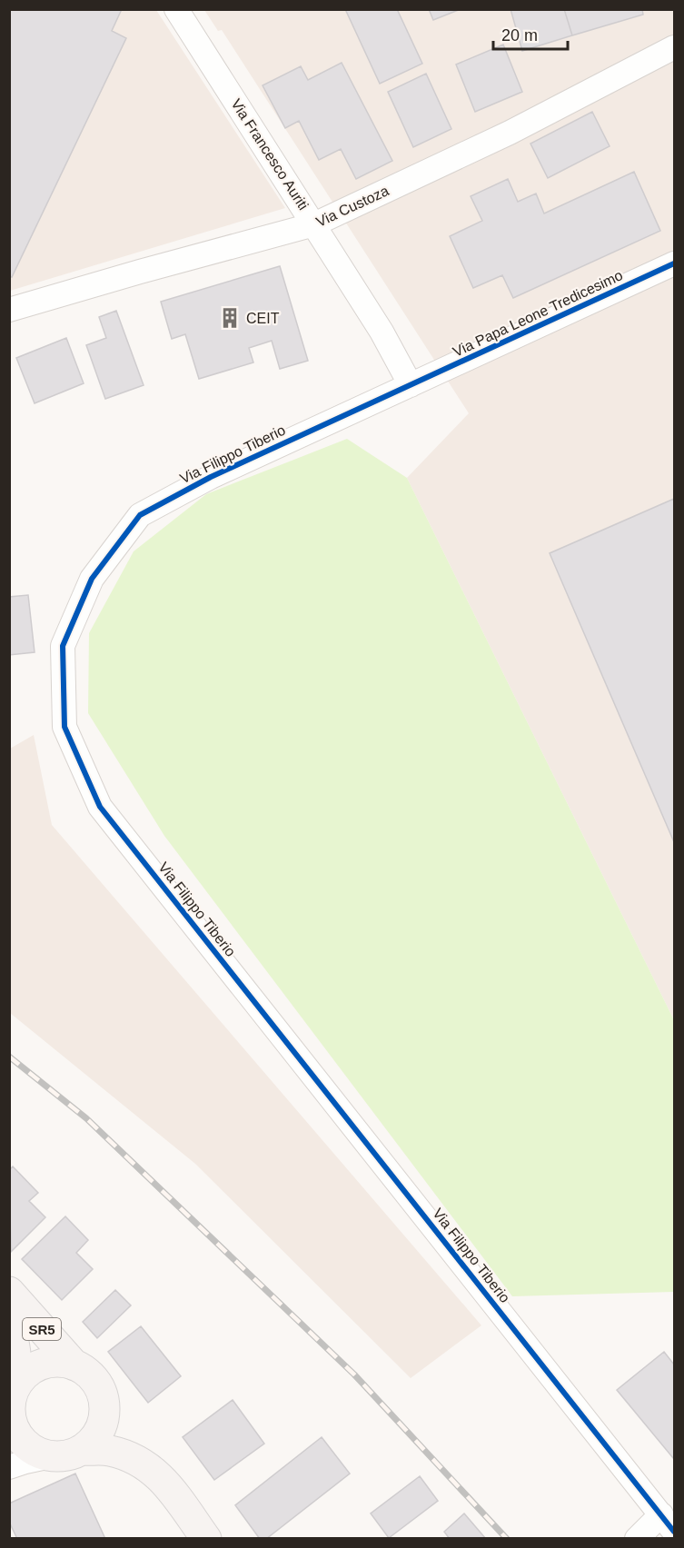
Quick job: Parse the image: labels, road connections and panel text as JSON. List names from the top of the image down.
{
  "streets": {
    "main road": ["SR5"],
    "street": [
      "Via Francesco Auriti",
      "Via Custoza",
      "Via Papa Leone Tredicesimo",
      "Via Filippo Tiberio"
    ]
  },
  "crossings": [
    ["Via Francesco Auriti", "Via Custoza"],
    ["Via Francesco Auriti", "Via Papa Leone Tredicesimo"],
    ["Via Francesco Auriti", "Via Filippo Tiberio"],
    ["Via Papa Leone Tredicesimo", "Via Filippo Tiberio"]
  ],
  "places": {
    "building": ["CEIT"]
  },
  "scale_bar": "20 m"
}
